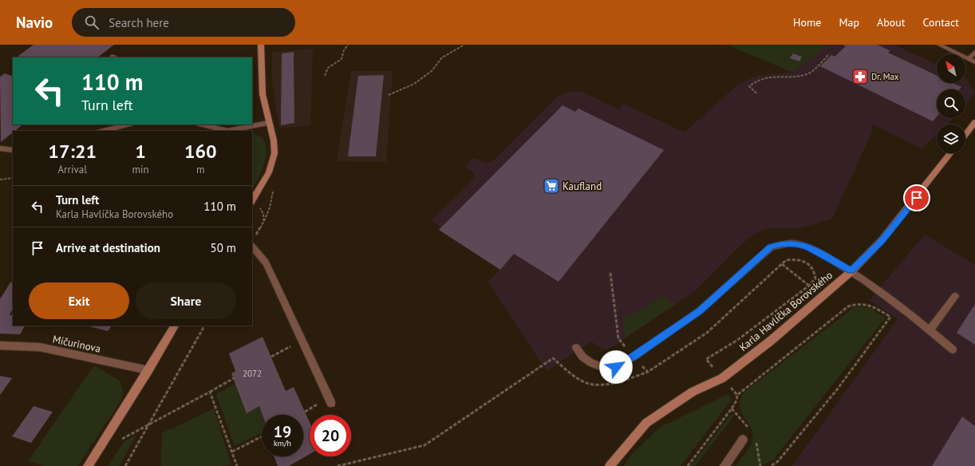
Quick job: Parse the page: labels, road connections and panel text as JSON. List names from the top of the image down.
{
  "streets": {
    "street": ["Karla Havlíčka Borovského", "Mičurinova"]
  },
  "places": {
    "pharmacy": ["Dr. Max"],
    "supermarket": ["Kaufland"]
  },
  "house_numbers": ["2072"],
  "north": "top left",
  "page": {
    "header": "Navio",
    "search": "Search here",
    "nav": [
      "Home",
      "Map",
      "About",
      "Contact"
    ],
    "turn": ["110 m", "Turn left"],
    "eta": [
      "17:21",
      "Arrival",
      "1",
      "min",
      "160",
      "m"
    ],
    "list": [
      {
        "name": "Turn left",
        "note": "Karla Havlíčka Borovského",
        "value": "110 m"
      },
      {
        "name": "Arrive at destination",
        "value": "50 m"
      }
    ],
    "buttons": ["Exit", "Share"],
    "speed": "19 km/h",
    "limit": "20"
  }
}
